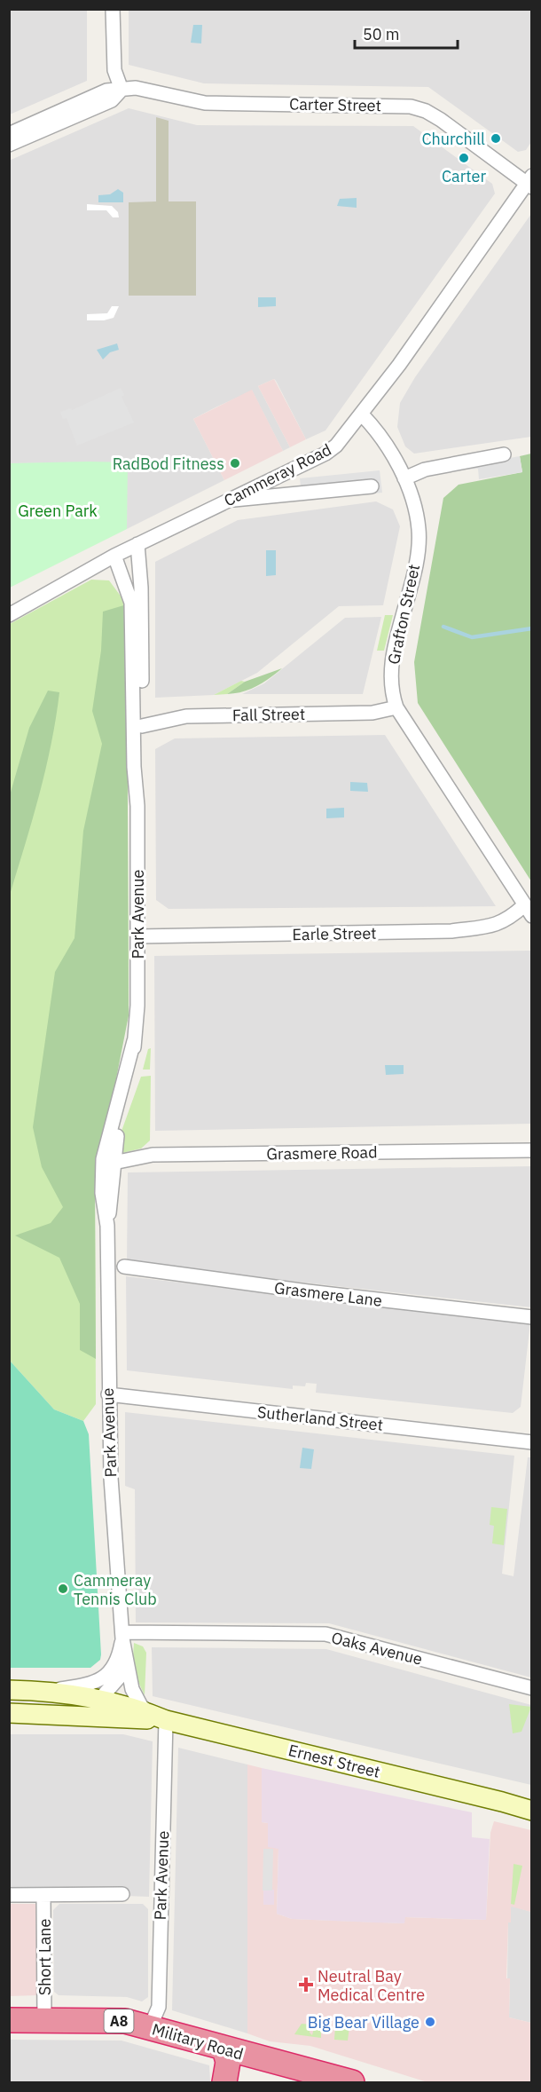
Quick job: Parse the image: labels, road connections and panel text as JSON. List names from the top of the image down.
{
  "streets": {
    "highway": ["A8", "Military Road"],
    "main road": ["Ernest Street"],
    "street": [
      "Carter Street",
      "Cammeray Road",
      "Grafton Street",
      "Fall Street",
      "Park Avenue",
      "Earle Street",
      "Grasmere Road",
      "Grasmere Lane",
      "Sutherland Street",
      "Oaks Avenue",
      "Short Lane"
    ]
  },
  "crossings": [
    ["Carter Street", "Cammeray Road"],
    ["Cammeray Road", "Grafton Street"],
    ["Cammeray Road", "Park Avenue"],
    ["Grafton Street", "Fall Street"],
    ["Grafton Street", "Earle Street"],
    ["Fall Street", "Park Avenue"],
    ["Park Avenue", "Earle Street"],
    ["Park Avenue", "Grasmere Road"],
    ["Park Avenue", "Sutherland Street"],
    ["Park Avenue", "Oaks Avenue"],
    ["Park Avenue", "Ernest Street"],
    ["Park Avenue", "Military Road"],
    ["Short Lane", "Military Road"]
  ],
  "parks": ["Green Park"],
  "places": {
    "other": [
      "Churchill",
      "Carter",
      "RadBod Fitness",
      "Cammeray Tennis Club",
      "Big Bear Village"
    ],
    "health": ["Neutral Bay Medical Centre"]
  },
  "scale_bar": "50 m"
}
